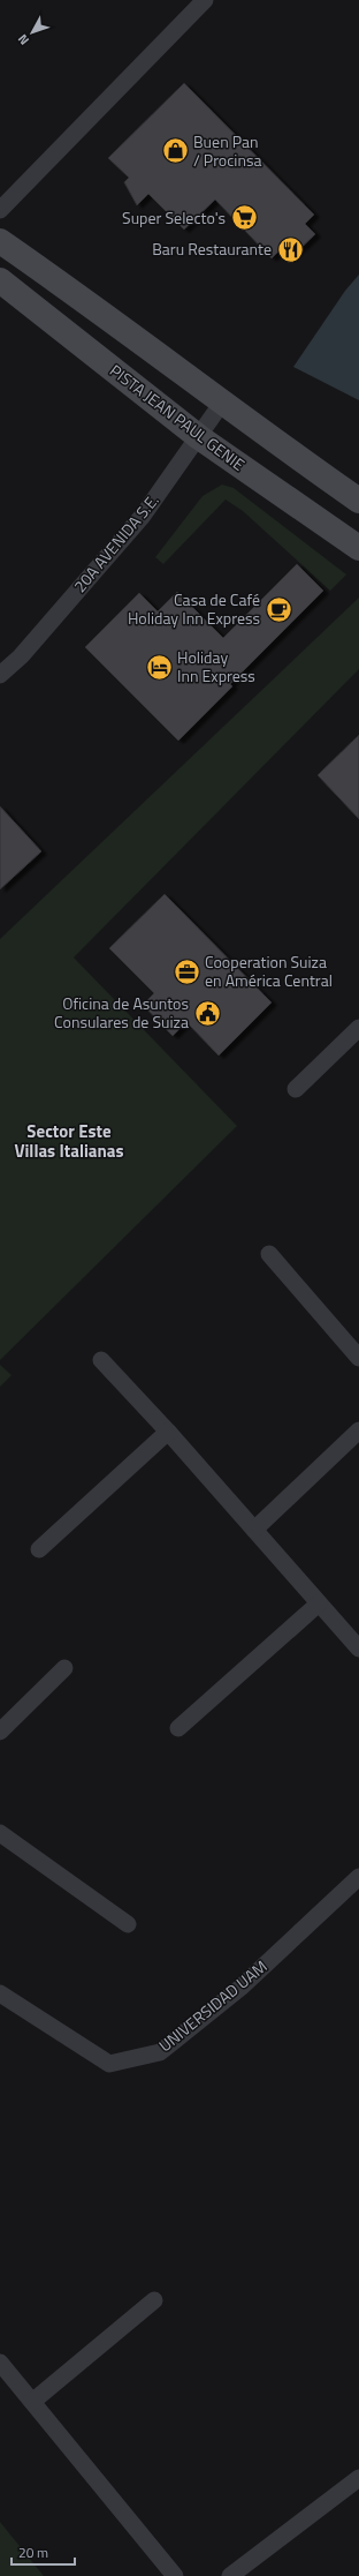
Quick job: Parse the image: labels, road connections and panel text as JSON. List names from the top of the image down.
{
  "streets": {
    "main road": ["PISTA JEAN PAUL GENIE"],
    "street": ["20A AVENIDA S.E.", "UNIVERSIDAD UAM"]
  },
  "crossings": [
    ["PISTA JEAN PAUL GENIE", "20A AVENIDA S.E."]
  ],
  "districts": ["Sector Este Villas Italianas"],
  "places": {
    "shop": ["Buen Pan / Procinsa"],
    "supermarket": ["Super Selecto's"],
    "restaurant": ["Baru Restaurante"],
    "cafe": ["Casa de Café Holiday Inn Express"],
    "hotel": ["Holiday Inn Express"],
    "office": ["Cooperation Suiza en América Central"],
    "public building": ["Oficina de Asuntos Consulares de Suiza"]
  },
  "scale_bar": "20 m",
  "north": "bottom left"
}
